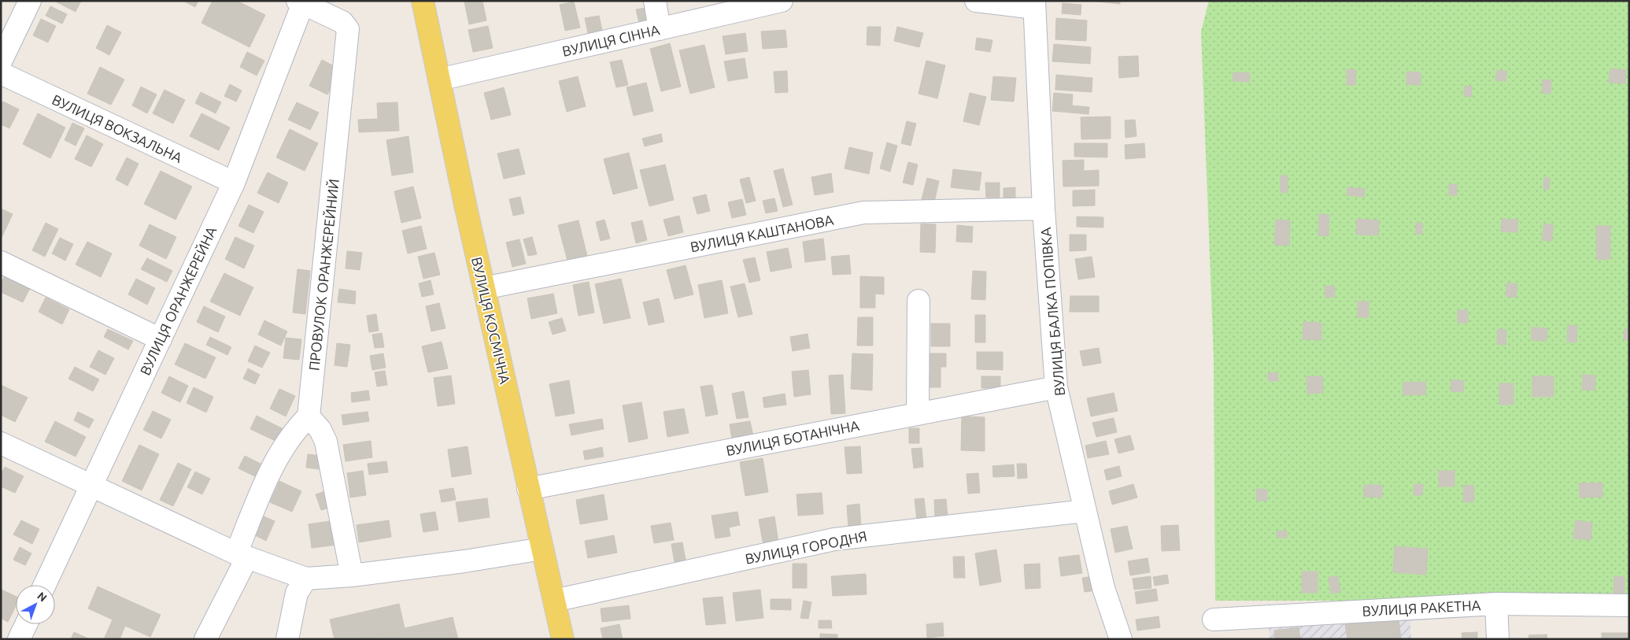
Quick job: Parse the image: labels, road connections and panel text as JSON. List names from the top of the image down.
{
  "streets": {
    "main road": ["ВУЛИЦЯ КОСМІЧНА"],
    "street": [
      "ВУЛИЦЯ СІННА",
      "ВУЛИЦЯ ВОКЗАЛЬНА",
      "ВУЛИЦЯ КАШТАНОВА",
      "ПРОВУЛОК ОРАНЖЕРЕЙНИЙ",
      "ВУЛИЦЯ ОРАНЖЕРЕЙНА",
      "ВУЛИЦЯ БАЛКА ПОПІВКА",
      "ВУЛИЦЯ БОТАНІЧНА",
      "ВУЛИЦЯ ГОРОДНЯ",
      "ВУЛИЦЯ РАКЕТНА"
    ]
  },
  "crossings": [
    ["ВУЛИЦЯ СІННА", "ВУЛИЦЯ КОСМІЧНА"],
    ["ВУЛИЦЯ ВОКЗАЛЬНА", "ВУЛИЦЯ ОРАНЖЕРЕЙНА"],
    ["ВУЛИЦЯ КАШТАНОВА", "ВУЛИЦЯ БАЛКА ПОПІВКА"],
    ["ВУЛИЦЯ КАШТАНОВА", "ВУЛИЦЯ КОСМІЧНА"],
    ["ПРОВУЛОК ОРАНЖЕРЕЙНИЙ", "ВУЛИЦЯ ОРАНЖЕРЕЙНА"],
    ["ВУЛИЦЯ БАЛКА ПОПІВКА", "ВУЛИЦЯ БОТАНІЧНА"],
    ["ВУЛИЦЯ БАЛКА ПОПІВКА", "ВУЛИЦЯ ГОРОДНЯ"],
    ["ВУЛИЦЯ КОСМІЧНА", "ВУЛИЦЯ БОТАНІЧНА"],
    ["ВУЛИЦЯ КОСМІЧНА", "ВУЛИЦЯ ГОРОДНЯ"]
  ],
  "north": "top right"
}
